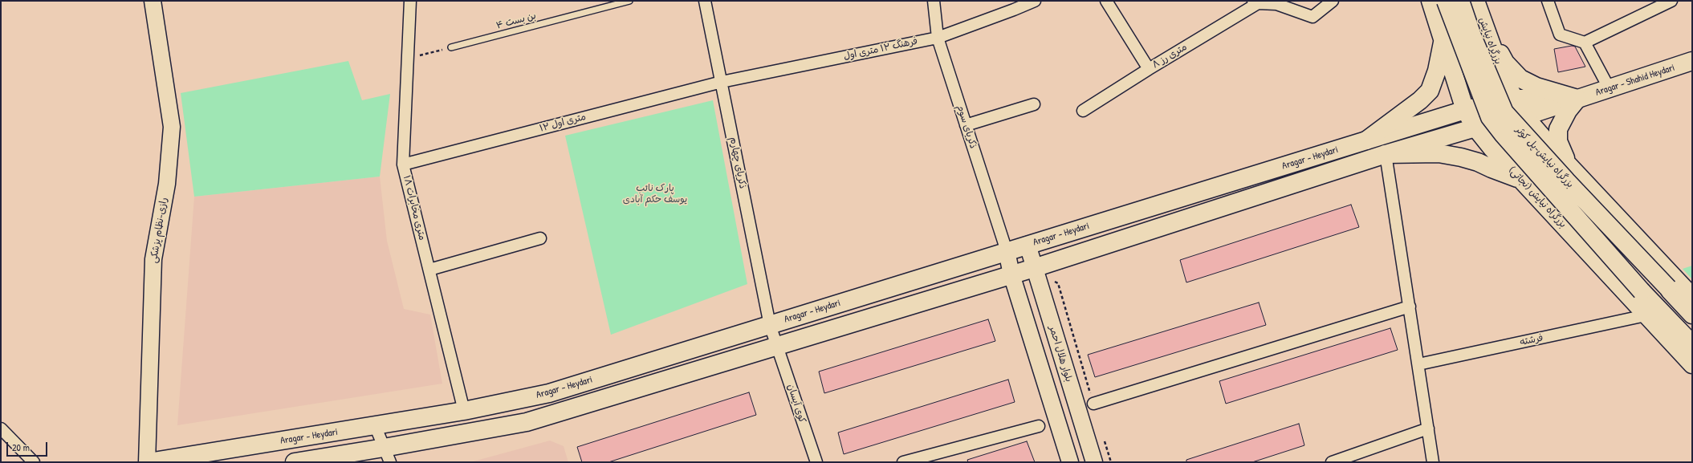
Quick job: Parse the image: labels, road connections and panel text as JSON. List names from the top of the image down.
{
  "streets": {
    "main road": [
      "بزرگراه نیایش",
      "Aragar - Shahid Heydari",
      "بزرگراه نیایش-پل کوثر",
      "Aragar - Heydari",
      "بزرگراه نیایش (نجاتی)",
      "رازی-نظام پزشکی",
      "بلوار هلال احمر"
    ],
    "street": [
      "فرهنگ ۱۲ متری اول",
      "۸ متری رز",
      "۱۲ متری اول",
      "ذکریای سوم",
      "ذکریای چهارم",
      "۱۸ متری مخابرات",
      "فرشته",
      "کوی آیسان"
    ],
    "lane": ["بن بست ۴"]
  },
  "crossings": [
    ["بزرگراه نیایش", "Aragar - Shahid Heydari"],
    ["فرهنگ ۱۲ متری اول", "۱۲ متری اول"],
    ["فرهنگ ۱۲ متری اول", "ذکریای سوم"],
    ["فرهنگ ۱۲ متری اول", "ذکریای چهارم"],
    ["Aragar - Shahid Heydari", "Aragar - Heydari"],
    ["Aragar - Shahid Heydari", "بزرگراه نیایش (نجاتی)"],
    ["۱۲ متری اول", "ذکریای چهارم"],
    ["۱۲ متری اول", "۱۸ متری مخابرات"],
    ["ذکریای سوم", "Aragar - Heydari"],
    ["Aragar - Heydari", "ذکریای چهارم"],
    ["Aragar - Heydari", "بزرگراه نیایش (نجاتی)"],
    ["Aragar - Heydari", "۱۸ متری مخابرات"],
    ["Aragar - Heydari", "رازی-نظام پزشکی"],
    ["Aragar - Heydari", "بلوار هلال احمر"],
    ["Aragar - Heydari", "کوی آیسان"],
    ["ذکریای چهارم", "کوی آیسان"],
    ["بزرگراه نیایش (نجاتی)", "فرشته"]
  ],
  "parks": ["پارک نائب یوسف حکم آبادی"],
  "scale_bar": "20 m"
}
